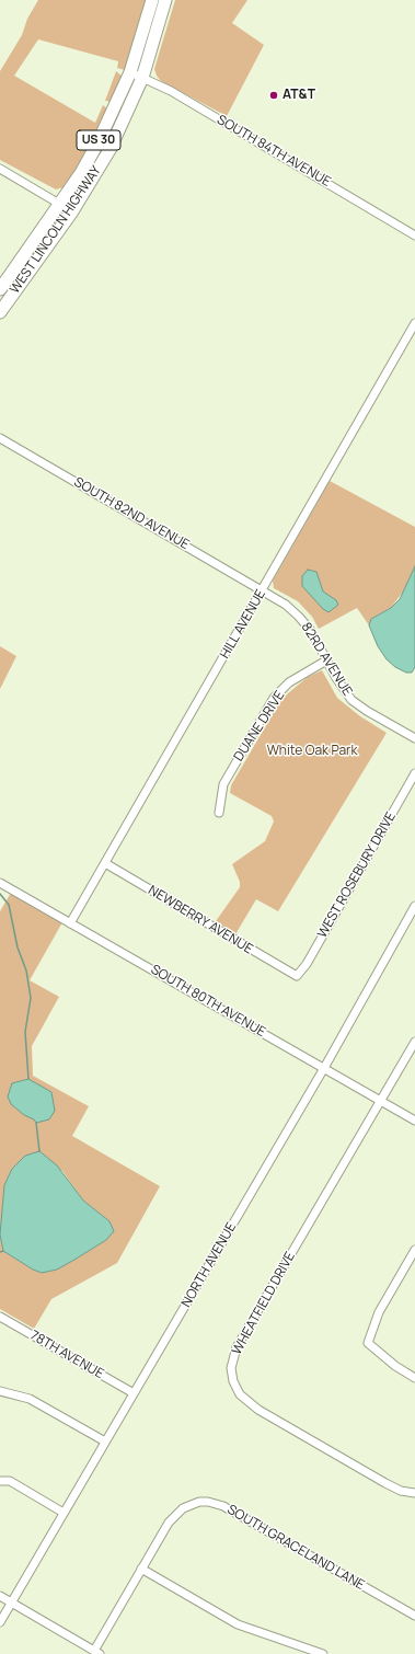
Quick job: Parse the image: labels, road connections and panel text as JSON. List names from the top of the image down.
{
  "streets": {
    "main road": ["US 30", "WEST LINCOLN HIGHWAY"],
    "street": [
      "SOUTH 84TH AVENUE",
      "SOUTH 82ND AVENUE",
      "HILL AVENUE",
      "82RD AVENUE",
      "DUANE DRIVE",
      "WEST ROSEBURY DRIVE",
      "NEWBERRY AVENUE",
      "SOUTH 80TH AVENUE",
      "NORTH AVENUE",
      "WHEATFIELD DRIVE",
      "78TH AVENUE",
      "SOUTH GRACELAND LANE"
    ]
  },
  "crossings": [
    ["SOUTH 84TH AVENUE", "WEST LINCOLN HIGHWAY"],
    ["SOUTH 82ND AVENUE", "HILL AVENUE"],
    ["SOUTH 82ND AVENUE", "82RD AVENUE"],
    ["HILL AVENUE", "82RD AVENUE"],
    ["HILL AVENUE", "NEWBERRY AVENUE"],
    ["HILL AVENUE", "SOUTH 80TH AVENUE"],
    ["82RD AVENUE", "DUANE DRIVE"],
    ["WEST ROSEBURY DRIVE", "NEWBERRY AVENUE"],
    ["SOUTH 80TH AVENUE", "NORTH AVENUE"],
    ["SOUTH 80TH AVENUE", "WHEATFIELD DRIVE"],
    ["NORTH AVENUE", "78TH AVENUE"]
  ],
  "parks": ["White Oak Park"],
  "places": ["AT&T"]
}
